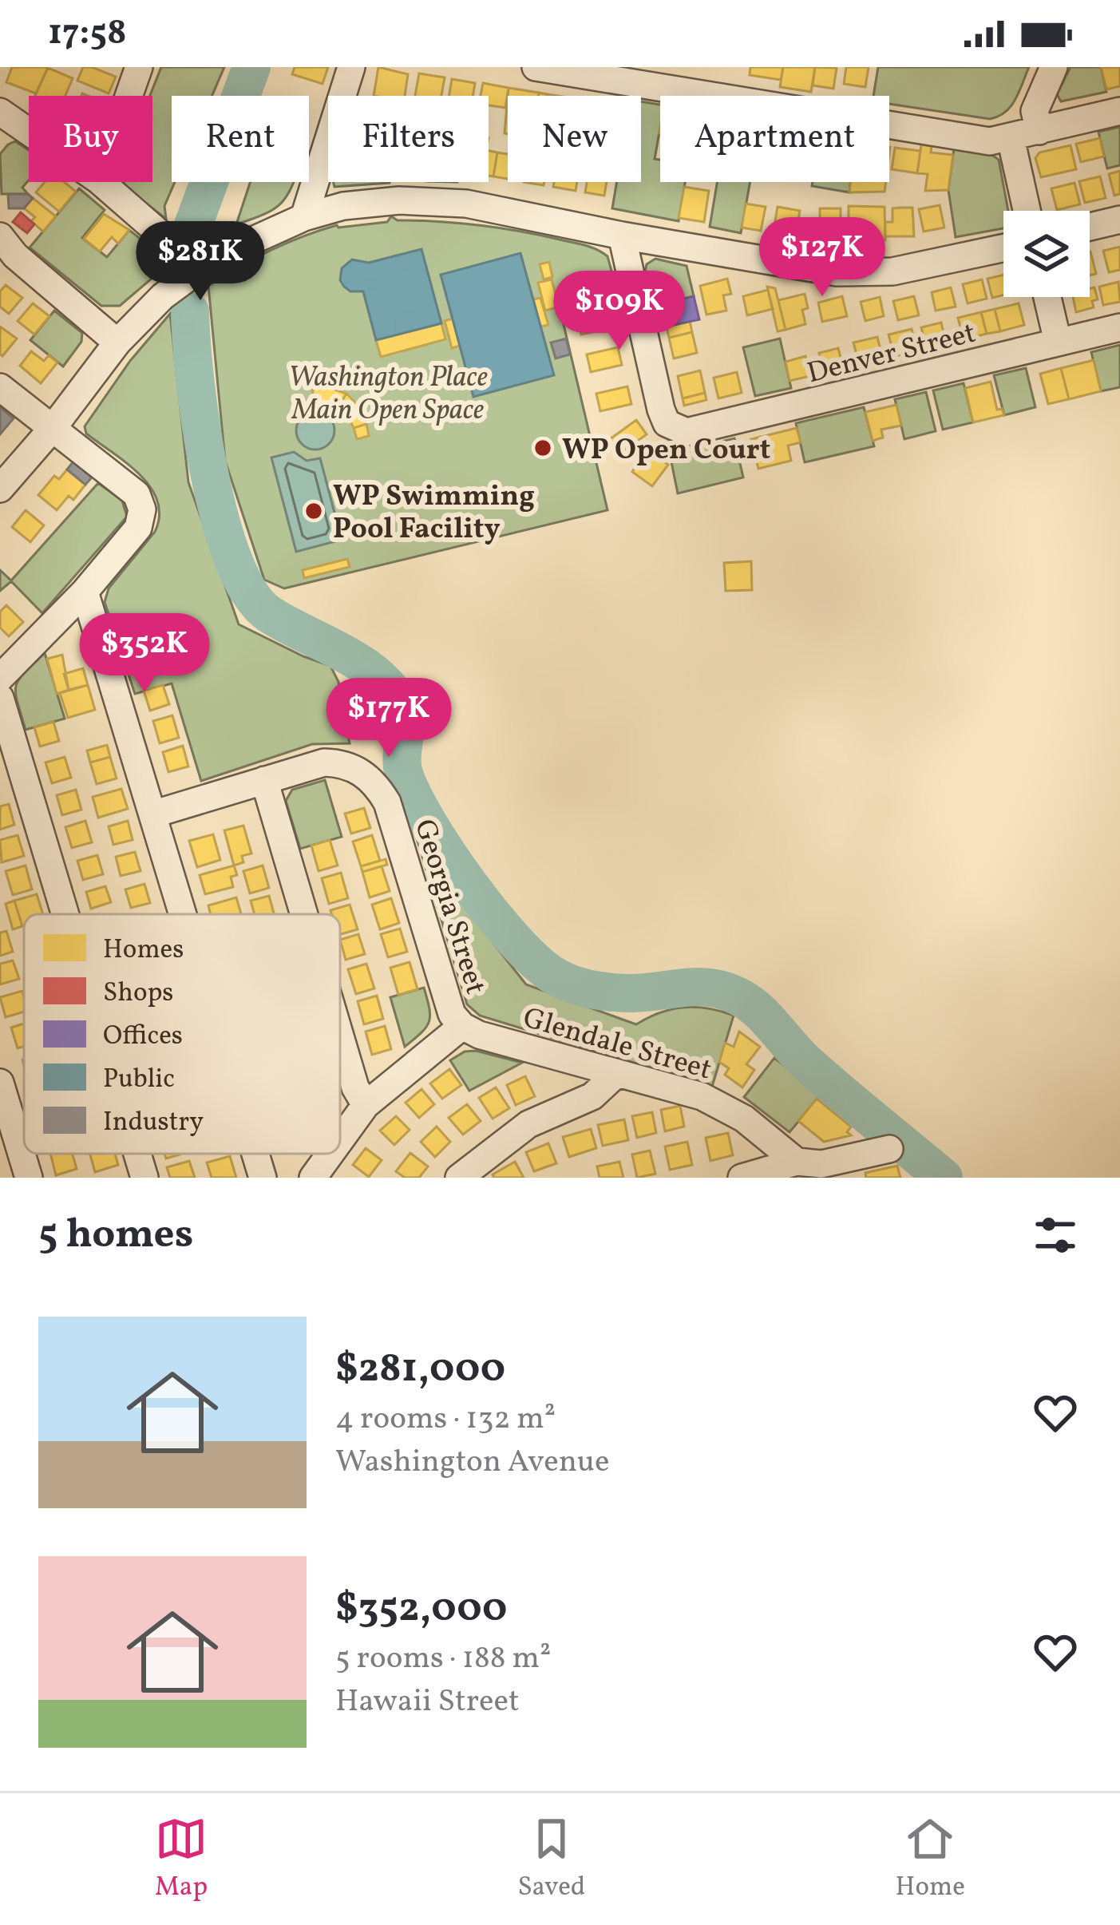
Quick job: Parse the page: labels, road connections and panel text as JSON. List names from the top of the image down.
{
  "streets": {
    "street": ["Denver Street", "Georgia Street", "Glendale Street"]
  },
  "crossings": [
    ["Georgia Street", "Glendale Street"]
  ],
  "parks": ["Washington Place Main Open Space"],
  "places": ["WP Open Court", "WP Swimming Pool Facility"],
  "legend": [
    "Homes",
    "Shops",
    "Offices",
    "Public",
    "Industry"
  ],
  "page": {
    "status": "17:58",
    "chip": [
      "Buy",
      "Rent",
      "Filters",
      "New",
      "Apartment"
    ],
    "price": [
      "$127K",
      "$281K",
      "$109K",
      "$352K",
      "$177K"
    ],
    "heading": "5 homes",
    "list": [
      {
        "name": "$281,000",
        "note": "4 rooms · 132 m² · Washington Avenue"
      },
      {
        "name": "$352,000",
        "note": "5 rooms · 188 m² · Hawaii Street"
      }
    ],
    "tabs": ["Map", "Saved", "Home"]
  }
}
